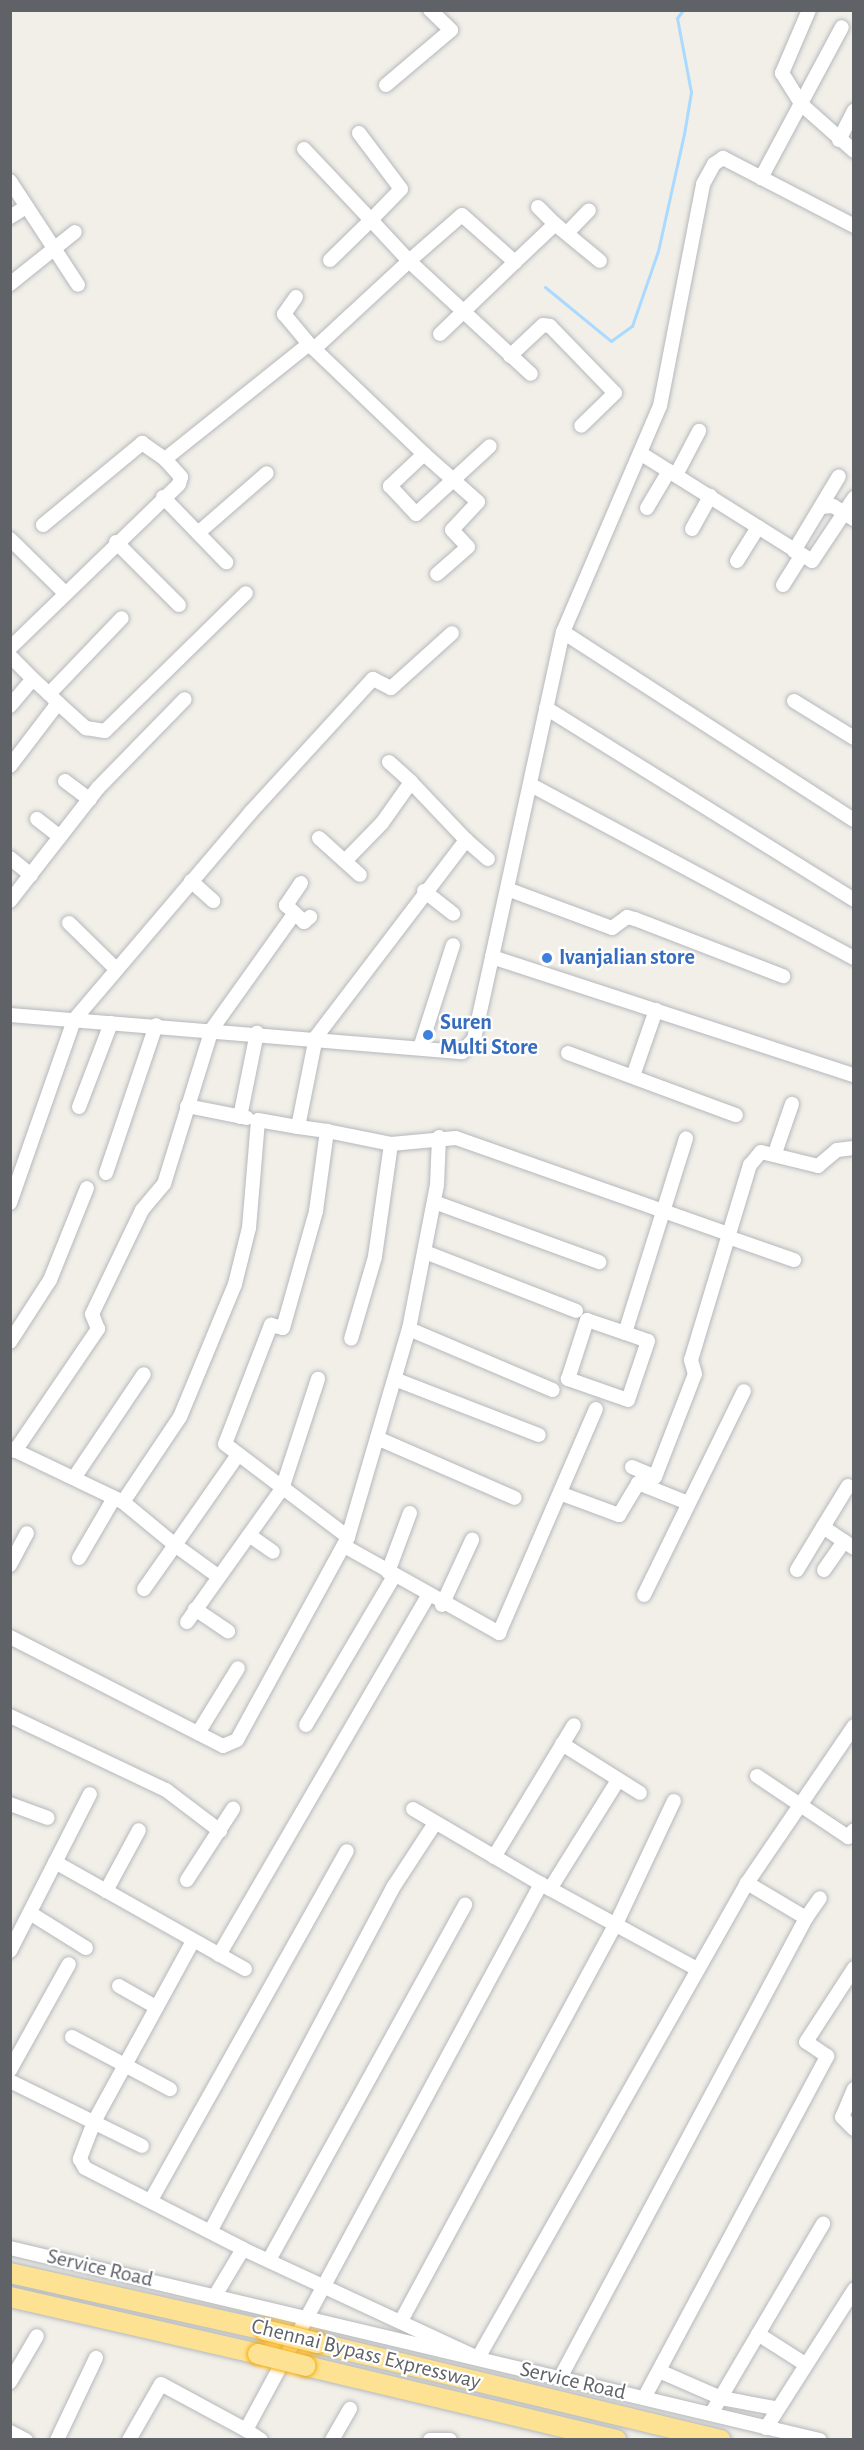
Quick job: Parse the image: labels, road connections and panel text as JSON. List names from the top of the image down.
{
  "streets": {
    "highway": ["Chennai Bypass Expressway"],
    "street": ["Service Road"]
  },
  "places": ["Ivanjalian store", "Suren Multi Store"]
}
